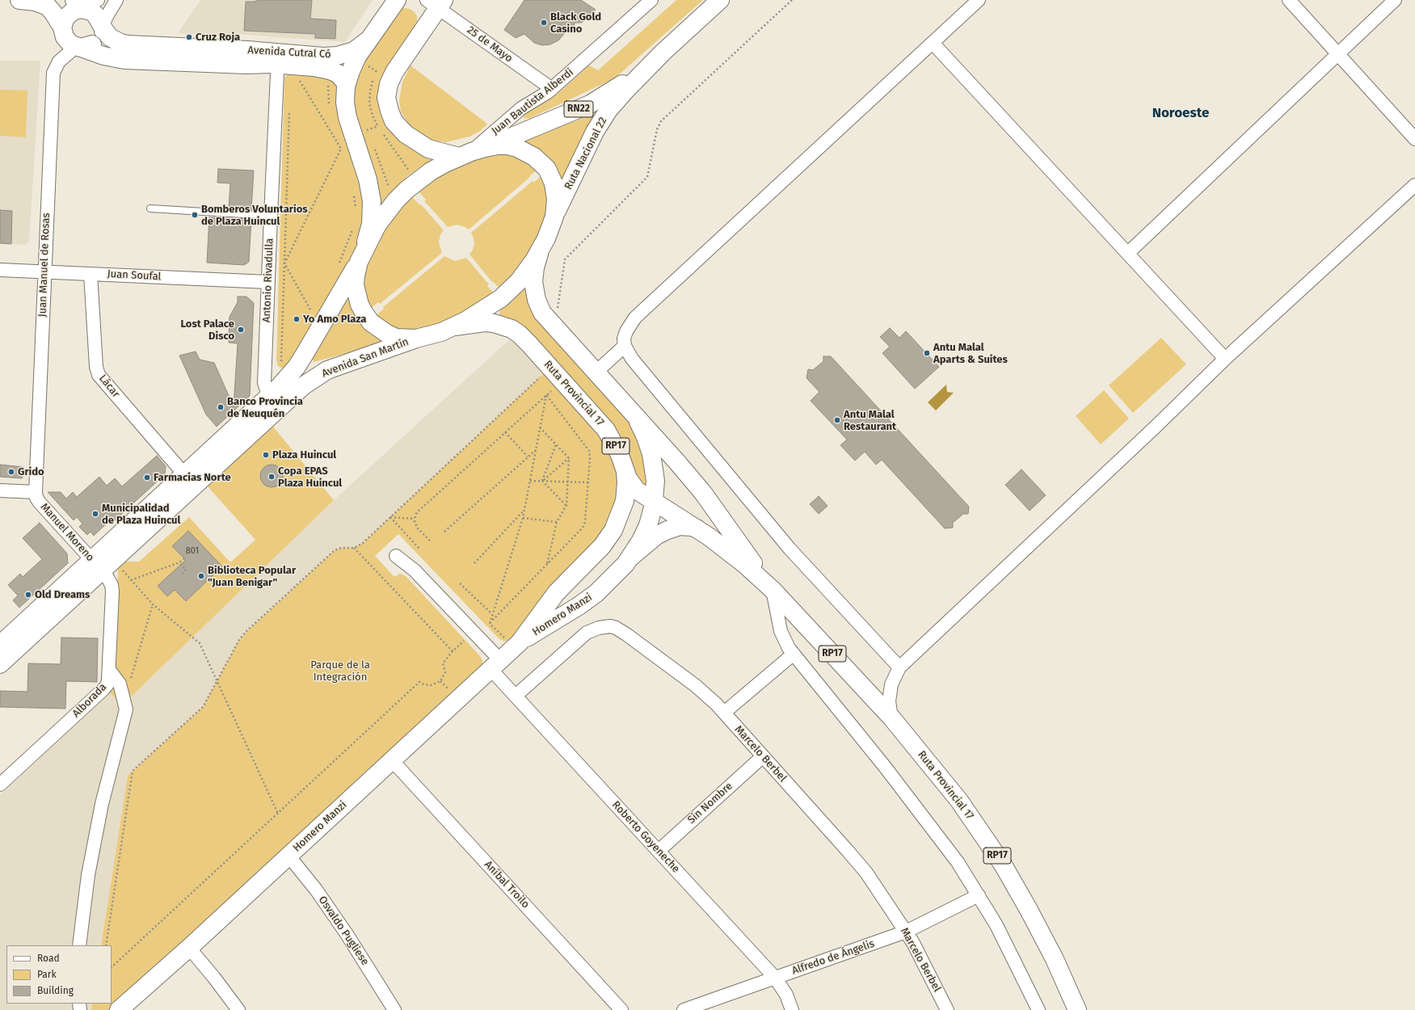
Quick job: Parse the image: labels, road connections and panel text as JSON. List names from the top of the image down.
{
  "streets": {
    "main road": [
      "Avenida Cutral Có",
      "RN22",
      "Ruta Nacional 22",
      "Avenida San Martín",
      "Ruta Provincial 17",
      "RP17",
      "Homero Manzi"
    ],
    "street": [
      "25 de Mayo",
      "Juan Bautista Alberdi",
      "Juan Manuel de Rosas",
      "Juan Soufal",
      "Antonio Rivadulla",
      "Lácar",
      "Manuel Moreno",
      "Alborada",
      "Marcelo Berbel",
      "Sin Nombre",
      "Roberto Goyeneche",
      "Aníbal Troilo",
      "Osvaldo Pugliese",
      "Alfredo de Ángelis"
    ]
  },
  "crossings": [
    ["25 de Mayo", "Juan Bautista Alberdi"],
    ["Avenida Cutral Có", "Juan Manuel de Rosas"],
    ["Avenida Cutral Có", "Antonio Rivadulla"],
    ["Juan Bautista Alberdi", "RN22"],
    ["Juan Bautista Alberdi", "Ruta Nacional 22"],
    ["RN22", "Ruta Nacional 22"],
    ["RN22", "Avenida San Martín"],
    ["RN22", "Ruta Provincial 17"],
    ["Juan Manuel de Rosas", "Juan Soufal"],
    ["Juan Manuel de Rosas", "Manuel Moreno"],
    ["Juan Soufal", "Antonio Rivadulla"],
    ["Juan Soufal", "Lácar"],
    ["Antonio Rivadulla", "Avenida San Martín"],
    ["Avenida San Martín", "Lácar"],
    ["Avenida San Martín", "Manuel Moreno"],
    ["Avenida San Martín", "Alborada"],
    ["Ruta Provincial 17", "Homero Manzi"],
    ["Manuel Moreno", "Alborada"],
    ["Homero Manzi", "Roberto Goyeneche"],
    ["Homero Manzi", "Aníbal Troilo"],
    ["Homero Manzi", "Osvaldo Pugliese"],
    ["Marcelo Berbel", "Sin Nombre"],
    ["Marcelo Berbel", "Roberto Goyeneche"],
    ["Marcelo Berbel", "Alfredo de Ángelis"],
    ["Sin Nombre", "Roberto Goyeneche"],
    ["Roberto Goyeneche", "Alfredo de Ángelis"]
  ],
  "districts": ["Noroeste"],
  "parks": ["Parque de la Integración"],
  "places": [
    "Black Gold Casino",
    "Cruz Roja",
    "Bomberos Voluntarios de Plaza Huincul",
    "Yo Amo Plaza",
    "Lost Palace Disco",
    "Antu Malal Aparts & Suites",
    "Banco Provincia de Neuquén",
    "Antu Malal Restaurant",
    "Plaza Huincul",
    "Grido",
    "Copa EPAS Plaza Huincul",
    "Farmacias Norte",
    "Municipalidad de Plaza Huincul",
    "Biblioteca Popular \"Juan Benigar\"",
    "Old Dreams"
  ],
  "house_numbers": ["801"],
  "legend": ["Road", "Park", "Building"]
}
